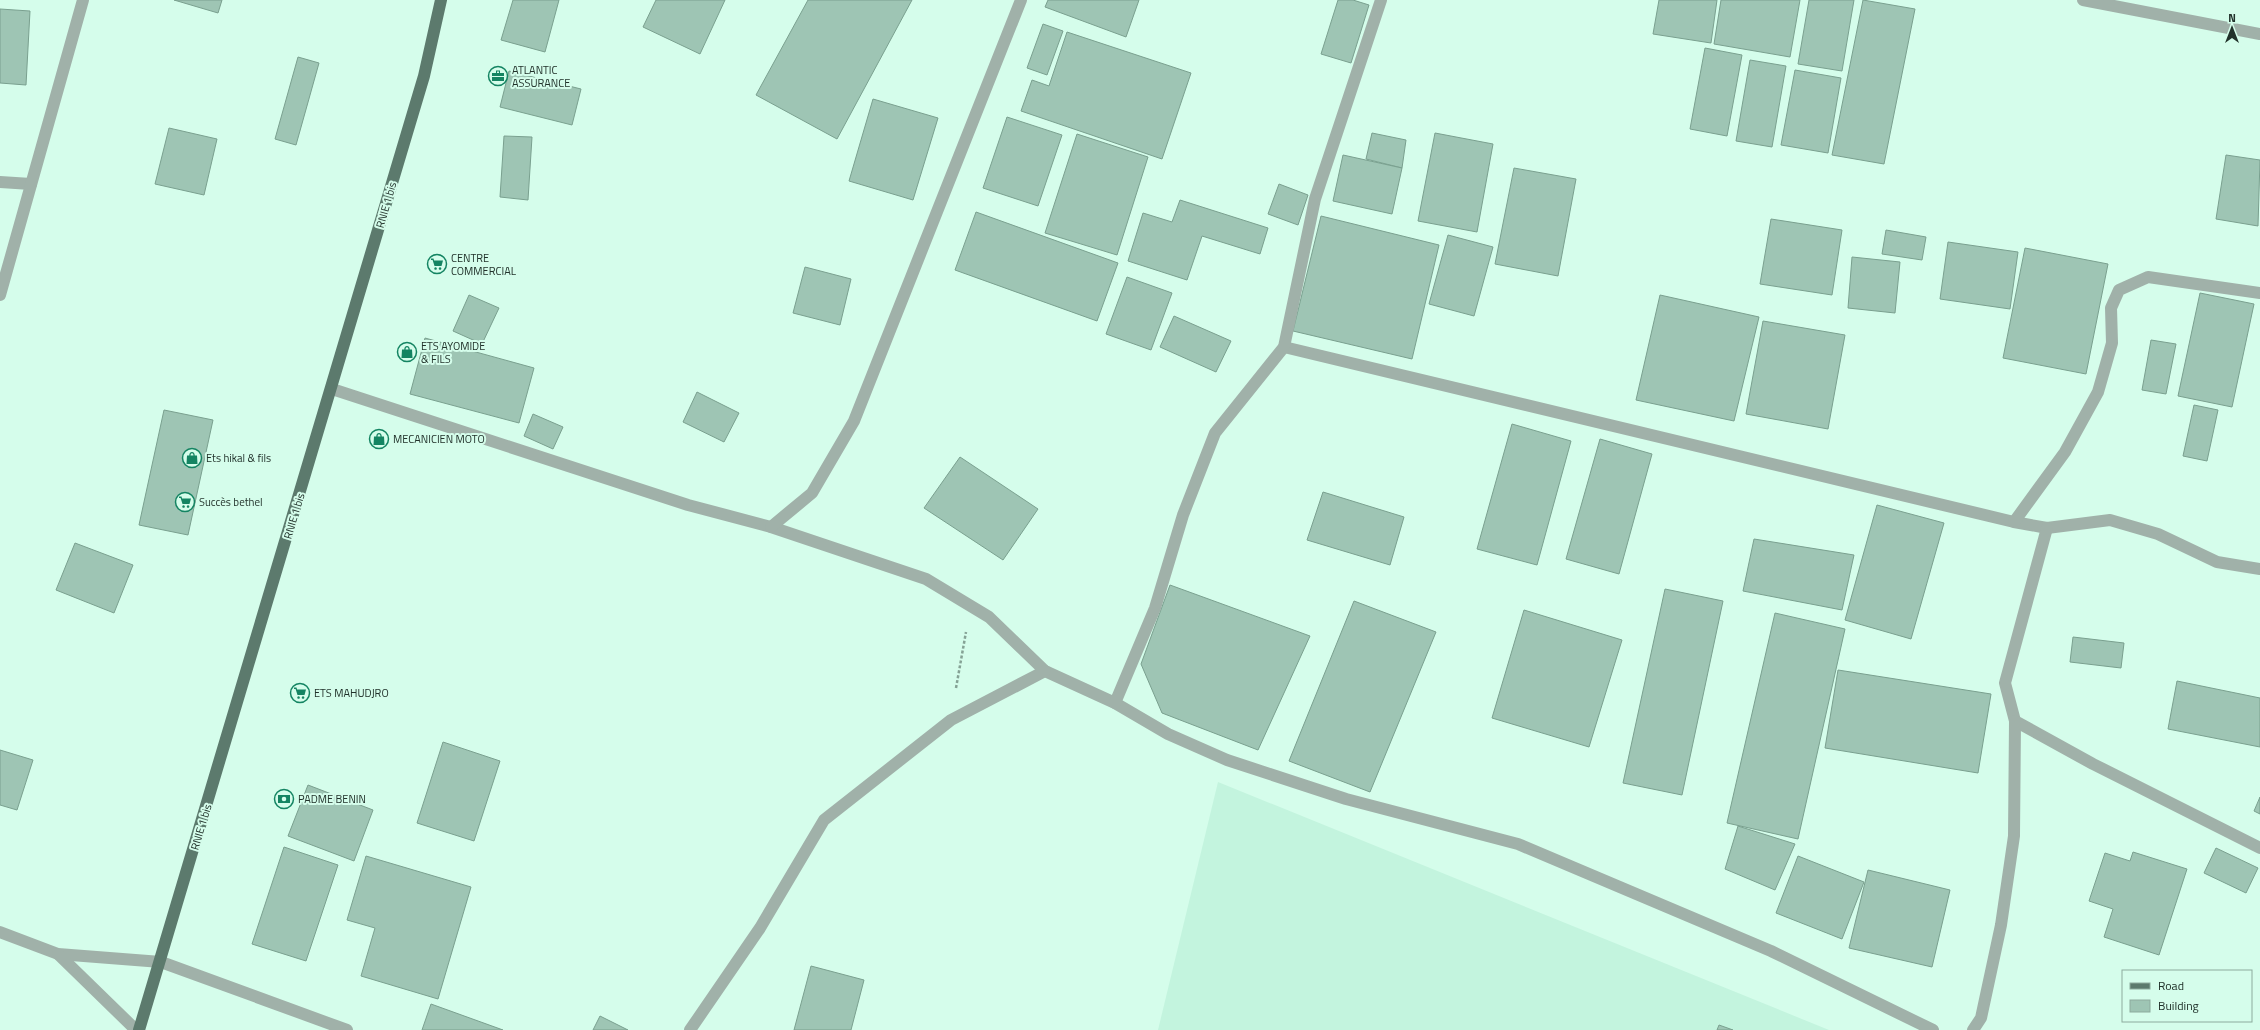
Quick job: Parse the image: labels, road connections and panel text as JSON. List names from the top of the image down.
{
  "streets": {
    "main road": ["RNIE 1 bis"]
  },
  "places": {
    "office": ["ATLANTIC ASSURANCE"],
    "supermarket": ["CENTRE COMMERCIAL", "Succès bethel", "ETS MAHUDJRO"],
    "shop": ["ETS AYOMIDE & FILS", "MECANICIEN MOTO", "Ets hikal & fils"],
    "bank": ["PADME BENIN"]
  },
  "legend": ["Road", "Building"],
  "north": "top"
}
